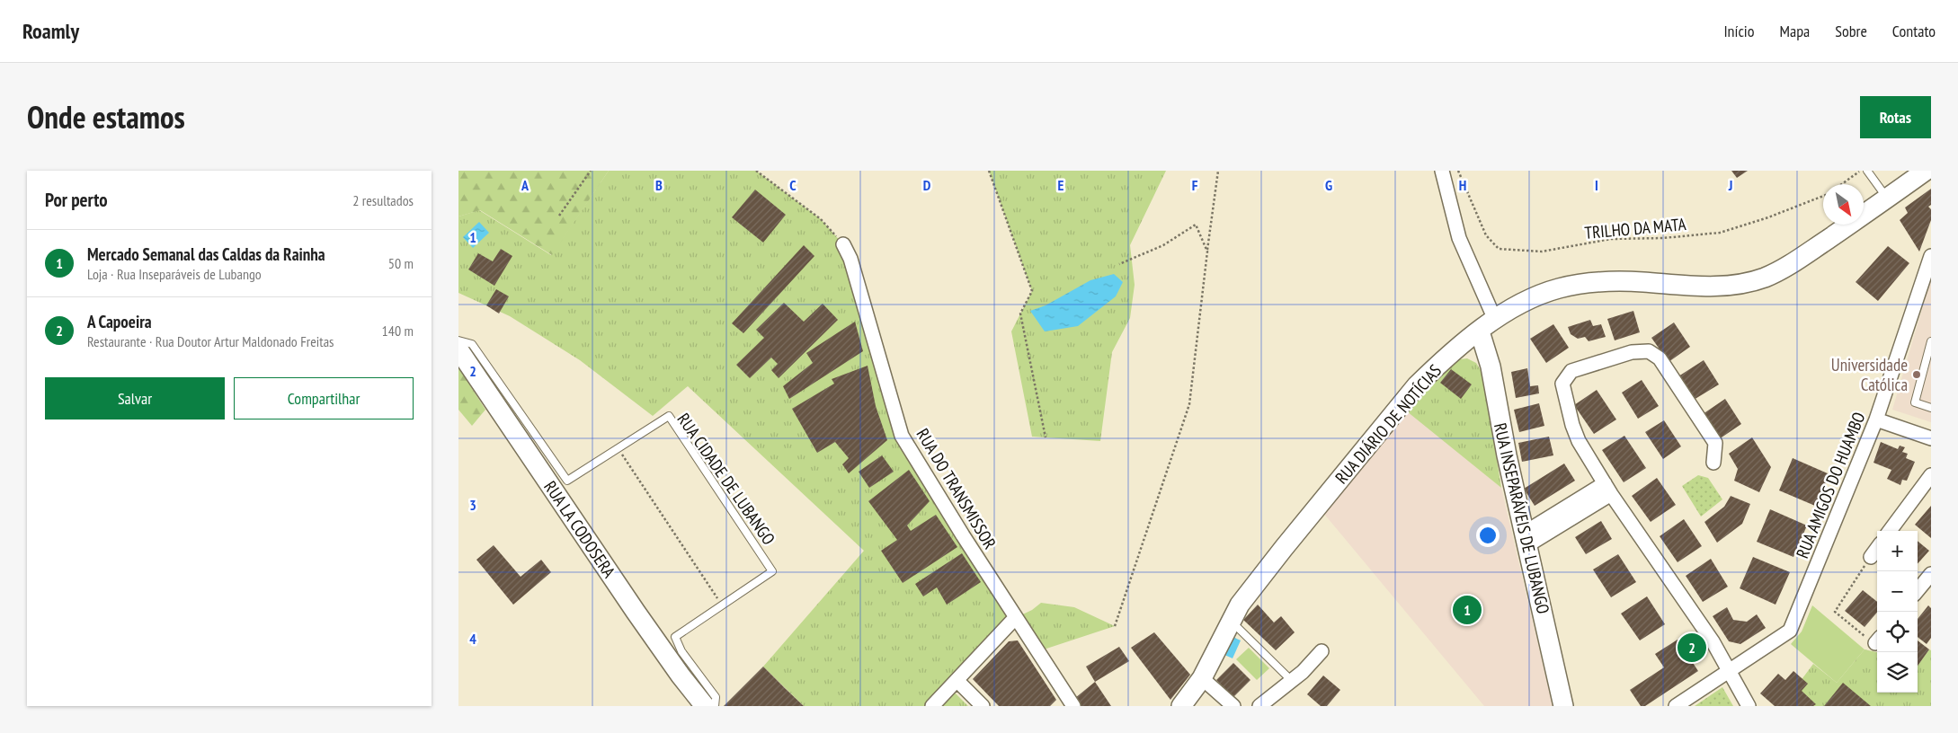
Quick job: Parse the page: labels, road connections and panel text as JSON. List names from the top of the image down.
{
  "streets": {
    "main road": ["RUA DIÁRIO DE NOTÍCIAS", "RUA INSEPARÁVEIS DE LUBANGO", "RUA LA CODOSERA"],
    "street": ["RUA AMIGOS DO HUAMBO", "RUA DO TRANSMISSOR"],
    "lane": ["RUA CIDADE DE LUBANGO"],
    "path": ["TRILHO DA MATA"]
  },
  "crossings": [
    ["RUA DIÁRIO DE NOTÍCIAS", "RUA INSEPARÁVEIS DE LUBANGO"]
  ],
  "places": ["Universidade Católica"],
  "north": "bottom right",
  "page": {
    "header": "Roamly",
    "nav": [
      "Início",
      "Mapa",
      "Sobre",
      "Contato"
    ],
    "title": "Onde estamos",
    "buttons": [
      "Rotas",
      ["Salvar", "Compartilhar"]
    ],
    "heading": ["Por perto", "2 resultados"],
    "list": [
      {
        "mark": "1",
        "name": "Mercado Semanal das Caldas da Rainha",
        "note": "Loja · Rua Inseparáveis de Lubango",
        "value": "50 m"
      },
      {
        "mark": "2",
        "name": "A Capoeira",
        "note": "Restaurante · Rua Doutor Artur Maldonado Freitas",
        "value": "140 m"
      }
    ],
    "map_buttons": ["+", "−"],
    "pins": ["1", "2"]
  },
  "grid": {
    "columns": [
      "A",
      "B",
      "C",
      "D",
      "E",
      "F",
      "G",
      "H",
      "I",
      "J"
    ],
    "rows": [
      "1",
      "2",
      "3",
      "4"
    ]
  }
}
